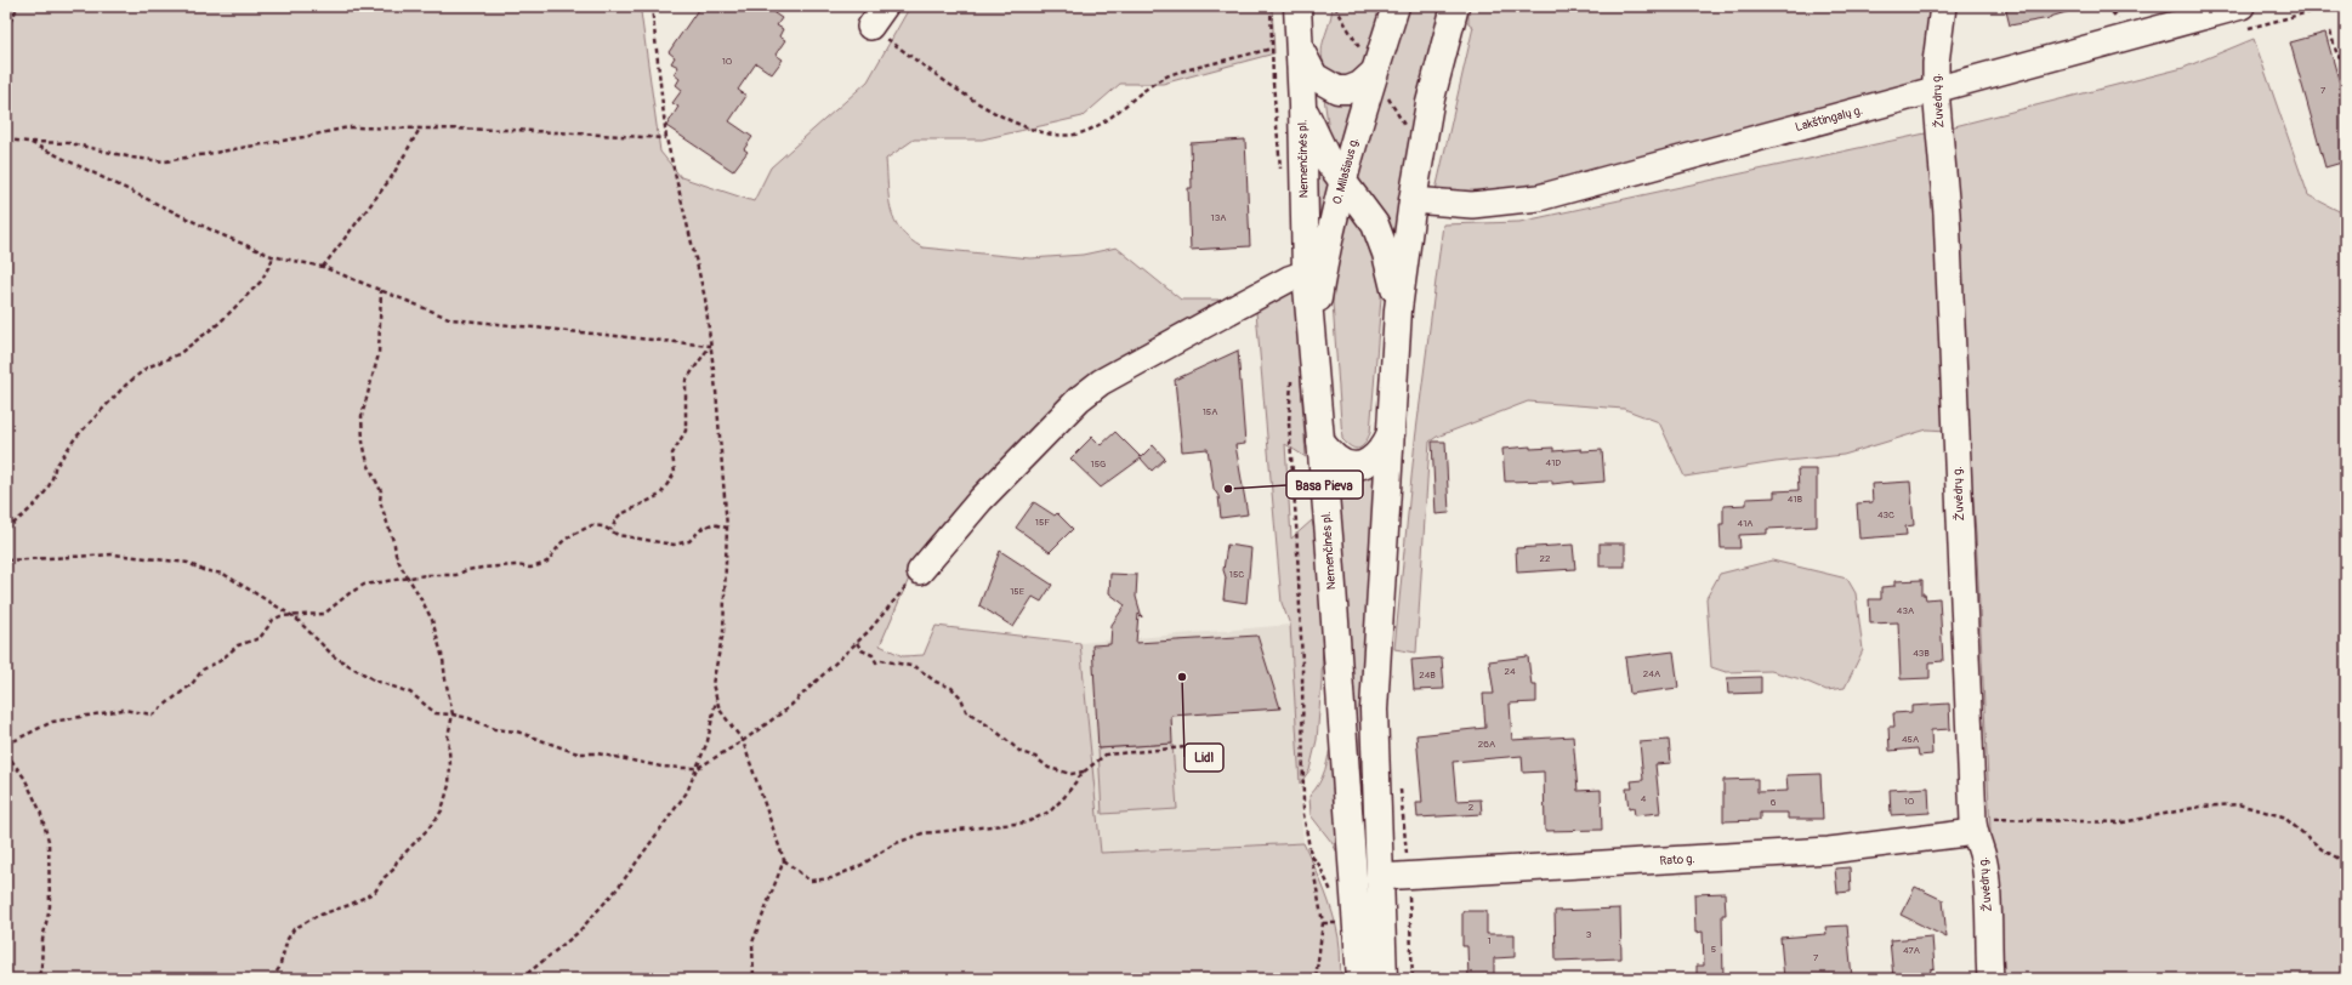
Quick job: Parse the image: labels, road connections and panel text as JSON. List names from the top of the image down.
{
  "streets": {
    "main road": ["Nemenčinės pl.", "O. Milašiaus g."],
    "street": ["Žuvėdrų g.", "Lakštingalų g.", "Rato g."]
  },
  "crossings": [
    ["Žuvėdrų g.", "Lakštingalų g."],
    ["Žuvėdrų g.", "Rato g."],
    ["Nemenčinės pl.", "O. Milašiaus g."]
  ],
  "places": ["Basa Pieva", "Lidl"],
  "house_numbers": [
    "10",
    "7",
    "13A",
    "15A",
    "41D",
    "15G",
    "41B",
    "43C",
    "15F",
    "41A",
    "22",
    "15C",
    "15E",
    "43A",
    "43B",
    "24",
    "24A",
    "24B",
    "45A",
    "26A",
    "4",
    "10",
    "6",
    "2",
    "3",
    "1",
    "5",
    "47A",
    "7"
  ]
}
